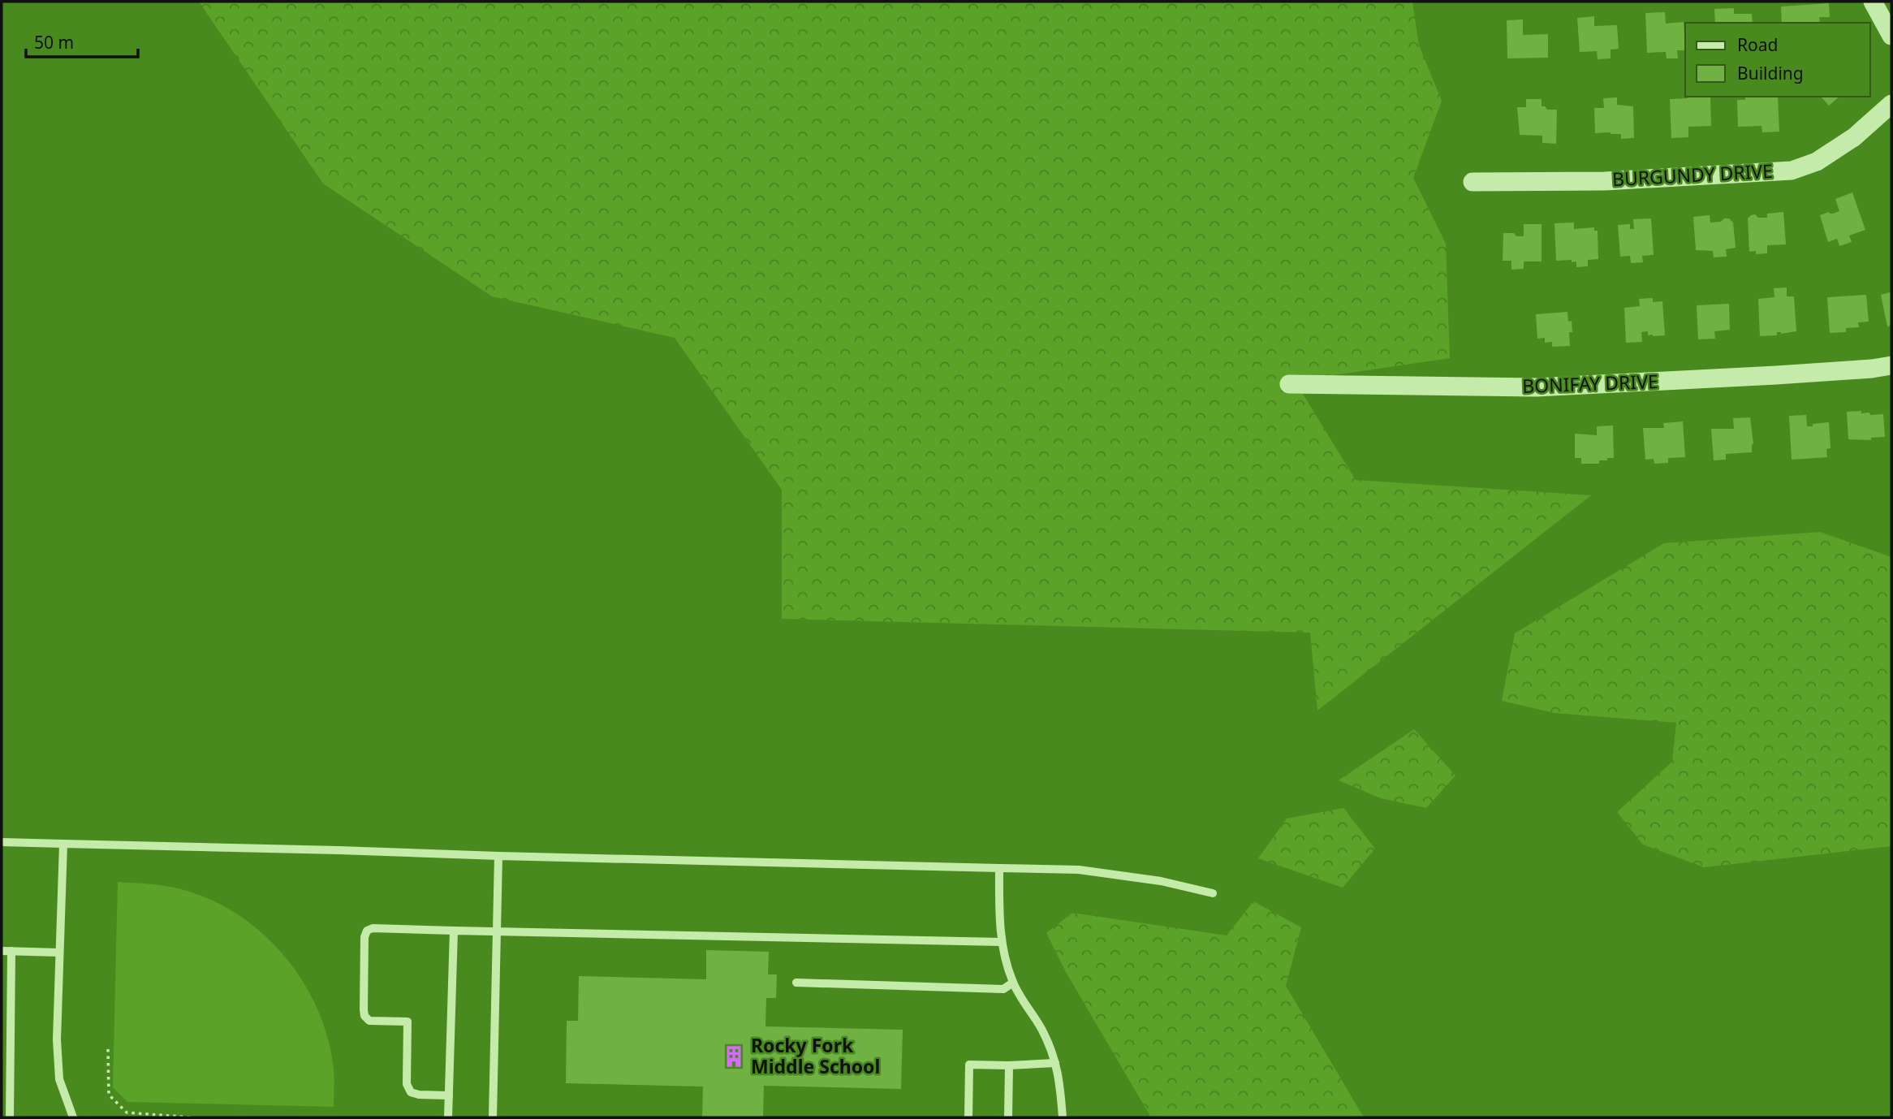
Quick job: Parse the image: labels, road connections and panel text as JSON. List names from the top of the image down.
{
  "streets": {
    "street": ["BURGUNDY DRIVE", "BONIFAY DRIVE"]
  },
  "places": {
    "building": ["Rocky Fork Middle School"]
  },
  "legend": ["Road", "Building"],
  "scale_bar": "50 m"
}
